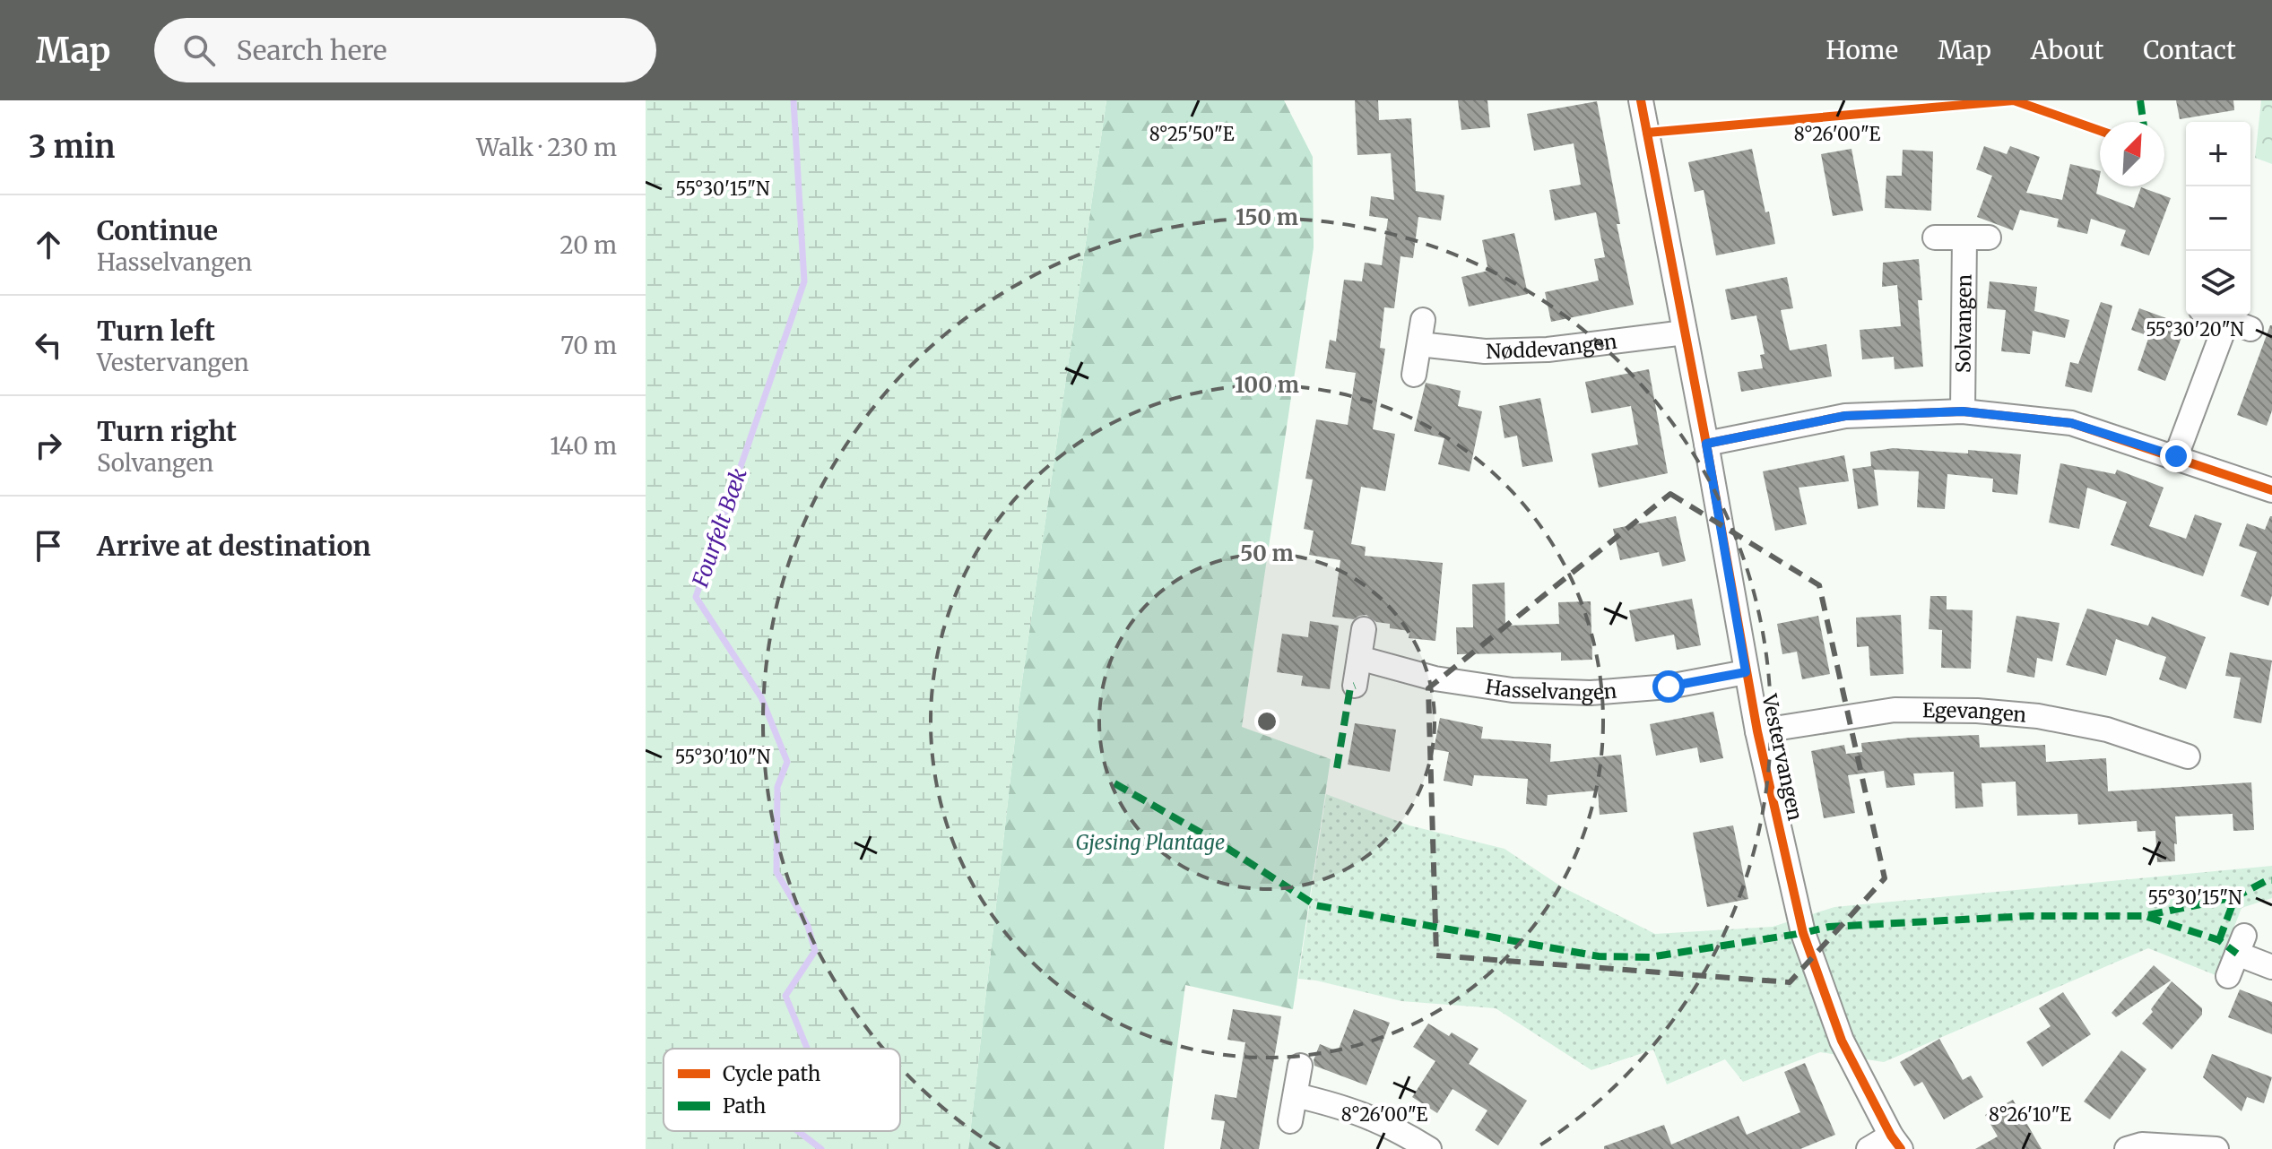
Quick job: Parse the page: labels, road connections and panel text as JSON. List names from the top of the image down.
{
  "streets": {
    "street": [
      "Solvangen",
      "Nøddevangen",
      "Hasselvangen",
      "Egevangen",
      "Vestervangen"
    ]
  },
  "crossings": [
    ["Nøddevangen", "Vestervangen"],
    ["Hasselvangen", "Vestervangen"],
    ["Egevangen", "Vestervangen"]
  ],
  "water": ["Fourfelt Bæk"],
  "parks": ["Gjesing Plantage"],
  "legend": ["Cycle path", "Path"],
  "north": "top right",
  "page": {
    "header": "Map",
    "search": "Search here",
    "nav": [
      "Home",
      "Map",
      "About",
      "Contact"
    ],
    "heading": ["3 min", "Walk · 230 m"],
    "map_buttons": ["+", "−"],
    "list": [
      ["Continue", "Hasselvangen", "20 m"],
      ["Turn left", "Vestervangen", "70 m"],
      ["Turn right", "Solvangen", "140 m"],
      "Arrive at destination"
    ]
  },
  "coordinates": [
    "8°25'50\"E",
    "8°26'00\"E",
    "55°30'15\"N",
    "55°30'20\"N",
    "55°30'10\"N",
    "8°26'10\"E"
  ],
  "rings": ["150 m", "100 m", "50 m"]
}
